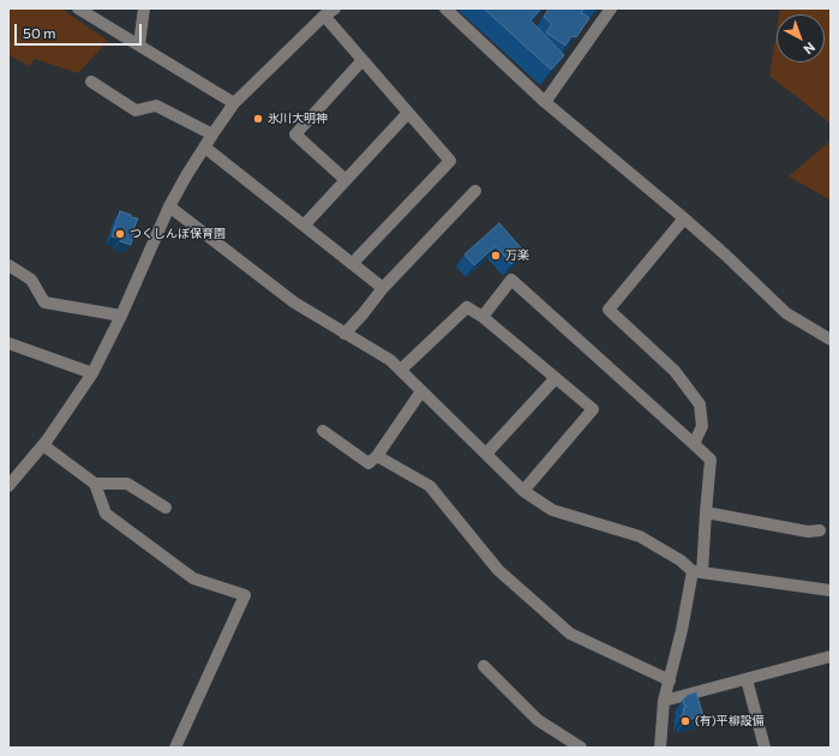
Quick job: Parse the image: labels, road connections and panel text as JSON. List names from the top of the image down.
{
  "places": [
    "氷川大明神",
    "つくしんぼ保育園",
    "万楽",
    "(有)平柳設備"
  ],
  "scale_bar": "50 m",
  "north": "bottom right"
}
